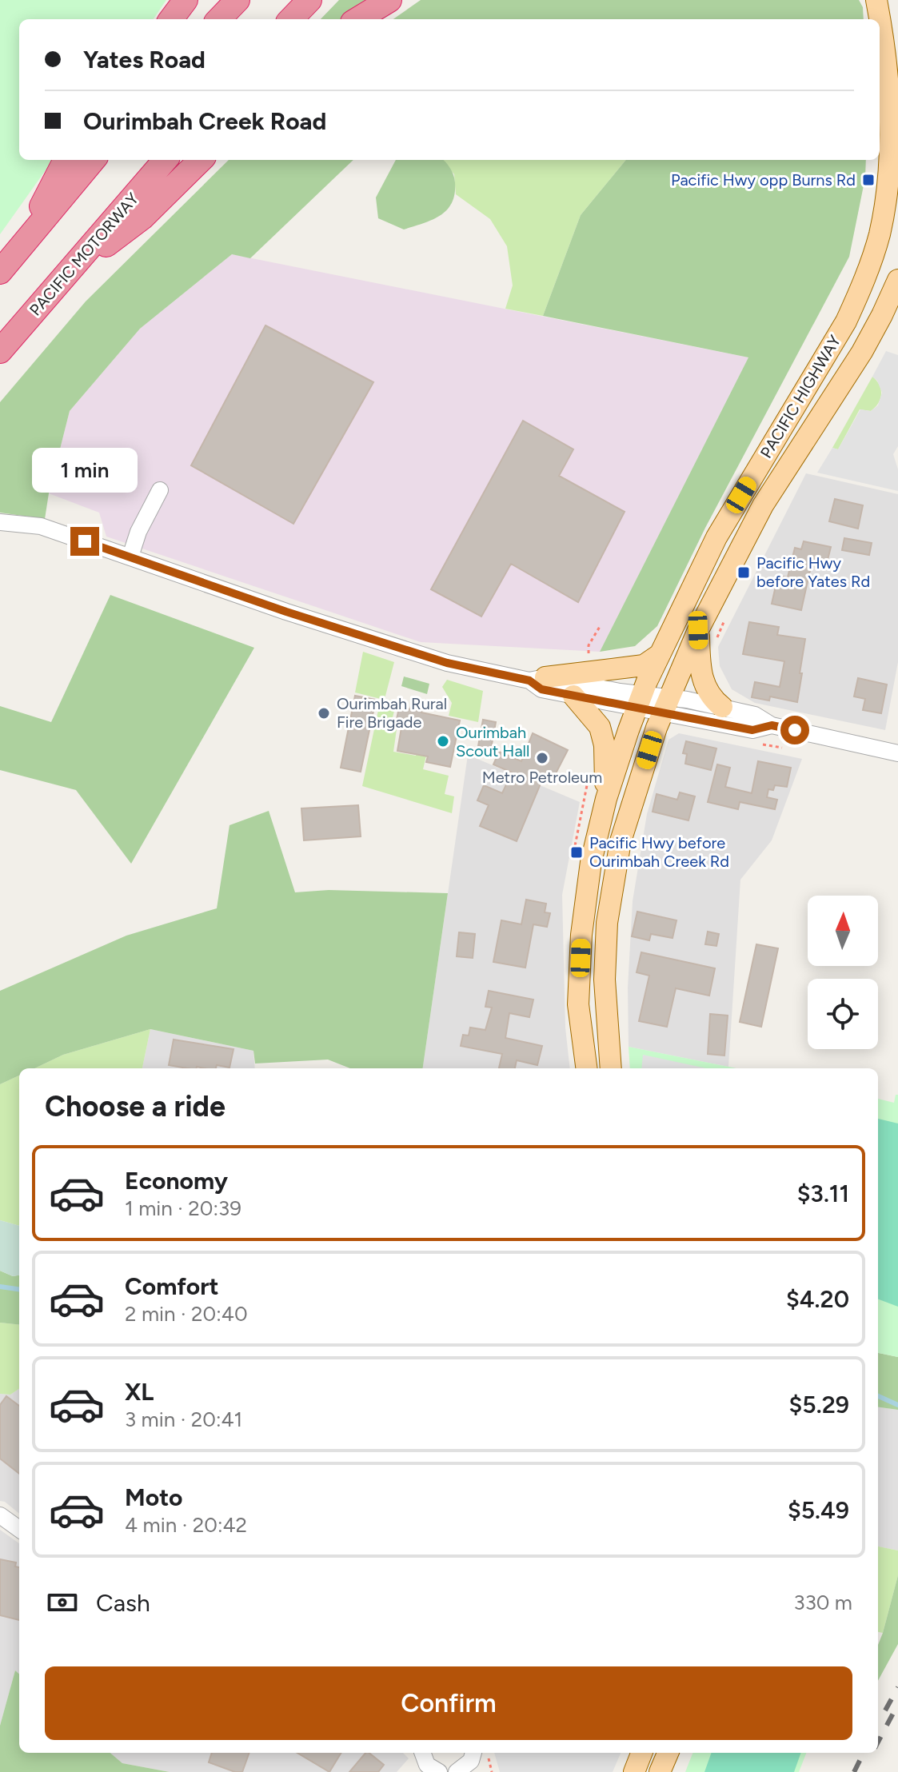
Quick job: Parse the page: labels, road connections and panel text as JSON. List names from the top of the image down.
{
  "streets": {
    "highway": ["PACIFIC MOTORWAY"],
    "main road": ["PACIFIC HIGHWAY"]
  },
  "places": {
    "transit": ["Pacific Hwy opp Burns Rd", "Pacific Hwy before Yates Rd", "Pacific Hwy before Ourimbah Creek Rd"],
    "other": ["Ourimbah Rural Fire Brigade", "Ourimbah Scout Hall", "Metro Petroleum"]
  },
  "north": "top",
  "page": {
    "banner": ["Yates Road", "Ourimbah Creek Road"],
    "bubble": "1 min",
    "heading": "Choose a ride",
    "list": [
      {
        "name": "Economy",
        "note": "1 min · 20:39",
        "value": "$3.11"
      },
      {
        "name": "Comfort",
        "note": "2 min · 20:40",
        "value": "$4.20"
      },
      {
        "name": "XL",
        "note": "3 min · 20:41",
        "value": "$5.29"
      },
      {
        "name": "Moto",
        "note": "4 min · 20:42",
        "value": "$5.49"
      }
    ],
    "pay": ["Cash", "330 m"],
    "buttons": "Confirm"
  }
}
